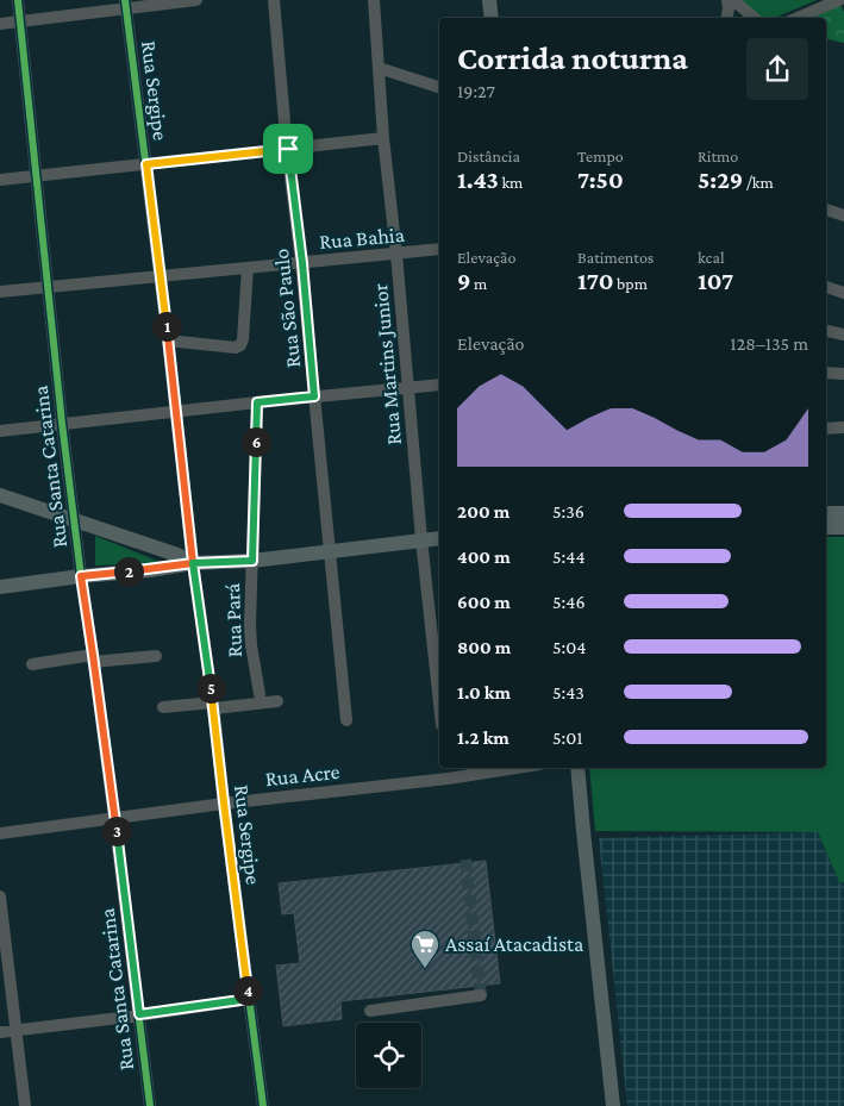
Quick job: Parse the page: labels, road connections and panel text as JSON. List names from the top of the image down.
{
  "streets": {
    "street": [
      "Rua Sergipe",
      "Rua Bahia",
      "Rua São Paulo",
      "Rua Martins Junior",
      "Rua Santa Catarina",
      "Rua Pará",
      "Rua Acre"
    ]
  },
  "crossings": [
    ["Rua Sergipe", "Rua Bahia"],
    ["Rua Sergipe", "Rua Acre"],
    ["Rua Bahia", "Rua São Paulo"],
    ["Rua Bahia", "Rua Martins Junior"],
    ["Rua Bahia", "Rua Santa Catarina"],
    ["Rua Santa Catarina", "Rua Acre"]
  ],
  "places": {
    "supermarket": ["Assaí Atacadista"]
  },
  "page": {
    "heading": ["Corrida noturna", "19:27"],
    "stats": [
      ["Distância", "1.43 km"],
      ["Tempo", "7:50"],
      ["Ritmo", "5:29 /km"],
      ["Elevação", "9 m"],
      ["Batimentos", "170 bpm"],
      ["kcal", "107"]
    ],
    "pins": [
      "1",
      "6",
      "2",
      "5",
      "3",
      "4"
    ],
    "chart": ["Elevação", "128–135 m"],
    "list": [
      {
        "name": "200 m",
        "note": "5:36"
      },
      {
        "name": "400 m",
        "note": "5:44"
      },
      {
        "name": "600 m",
        "note": "5:46"
      },
      {
        "name": "800 m",
        "note": "5:04"
      },
      {
        "name": "1.0 km",
        "note": "5:43"
      },
      {
        "name": "1.2 km",
        "note": "5:01"
      }
    ]
  }
}
